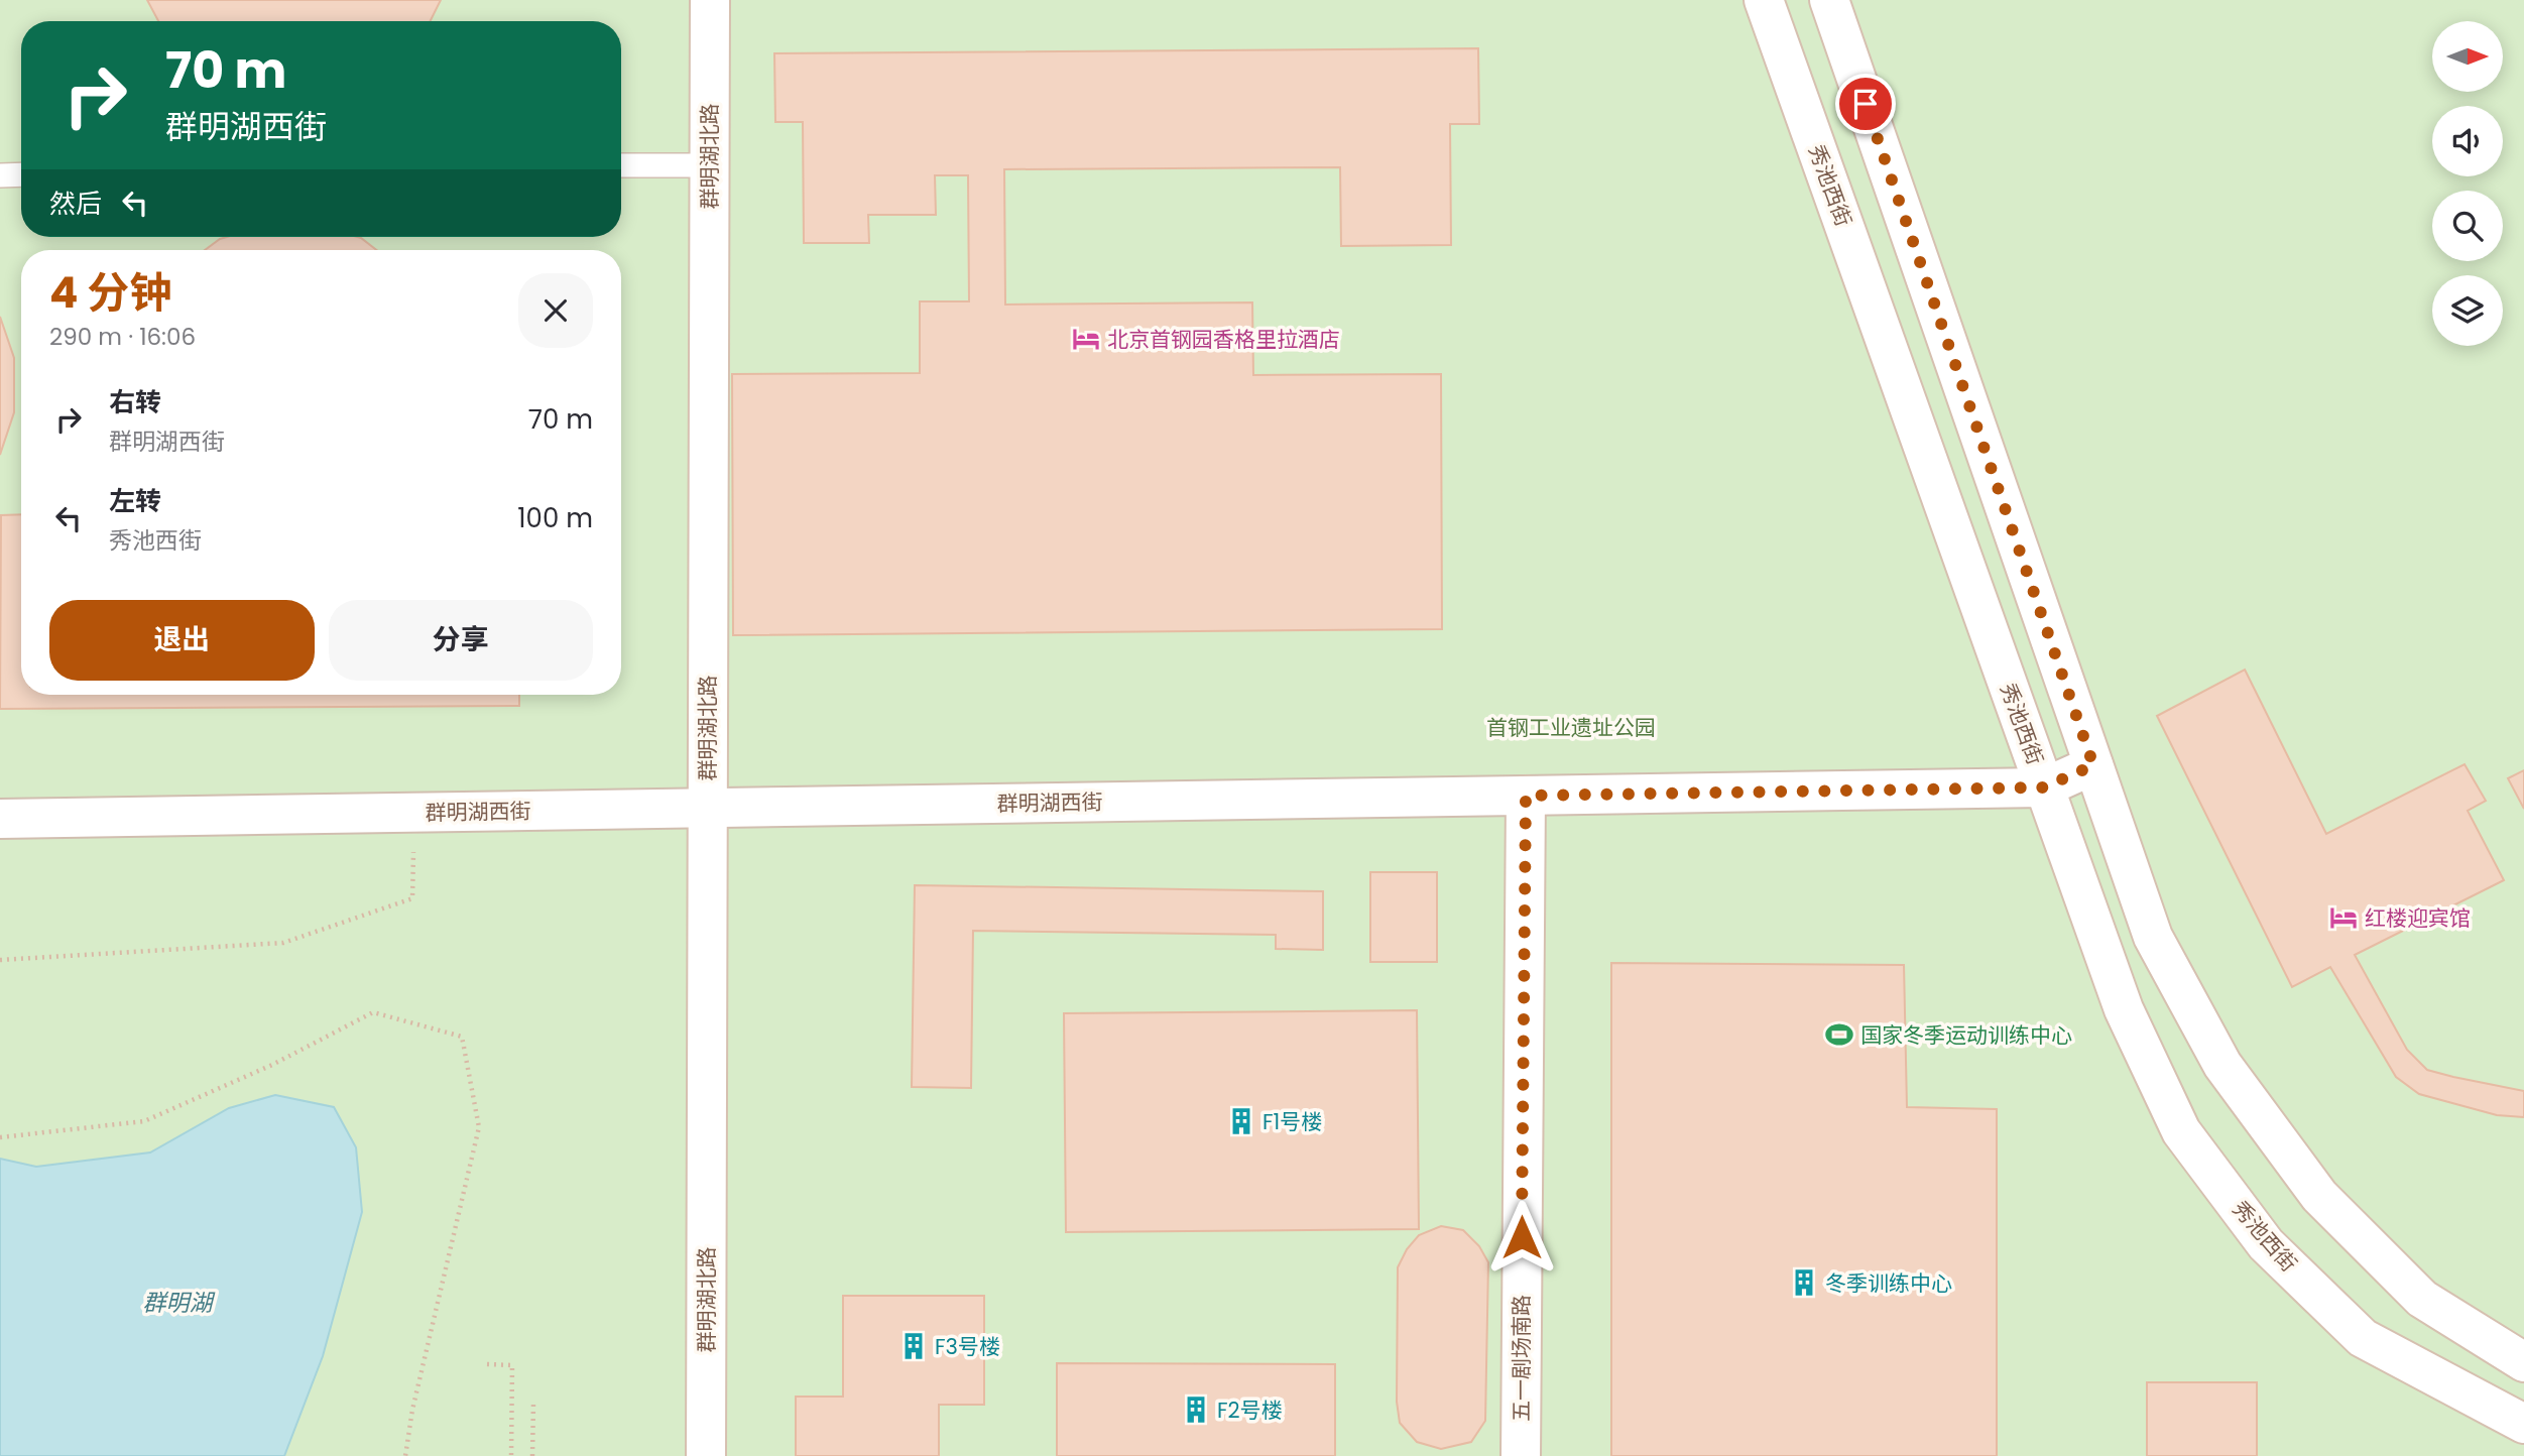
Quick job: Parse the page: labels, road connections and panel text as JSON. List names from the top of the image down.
{
  "streets": {
    "street": [
      "群明湖北路",
      "秀池西街",
      "群明湖西街",
      "五一剧场南路"
    ]
  },
  "crossings": [
    ["群明湖北路", "群明湖西街"],
    ["秀池西街", "群明湖西街"],
    ["群明湖西街", "五一剧场南路"]
  ],
  "water": ["群明湖"],
  "parks": ["首钢工业遗址公园"],
  "places": {
    "hotel": ["北京首钢园香格里拉酒店", "红楼迎宾馆"],
    "sports": ["国家冬季运动训练中心"],
    "building": [
      "F1号楼",
      "冬季训练中心",
      "F3号楼",
      "F2号楼"
    ]
  },
  "north": "right",
  "page": {
    "turn": ["70 m", "群明湖西街"],
    "then": "然后",
    "heading": ["4 分钟", "290 m · 16:06"],
    "list": [
      {
        "name": "右转",
        "note": "群明湖西街",
        "value": "70 m"
      },
      {
        "name": "左转",
        "note": "秀池西街",
        "value": "100 m"
      }
    ],
    "buttons": ["退出", "分享"]
  }
}
